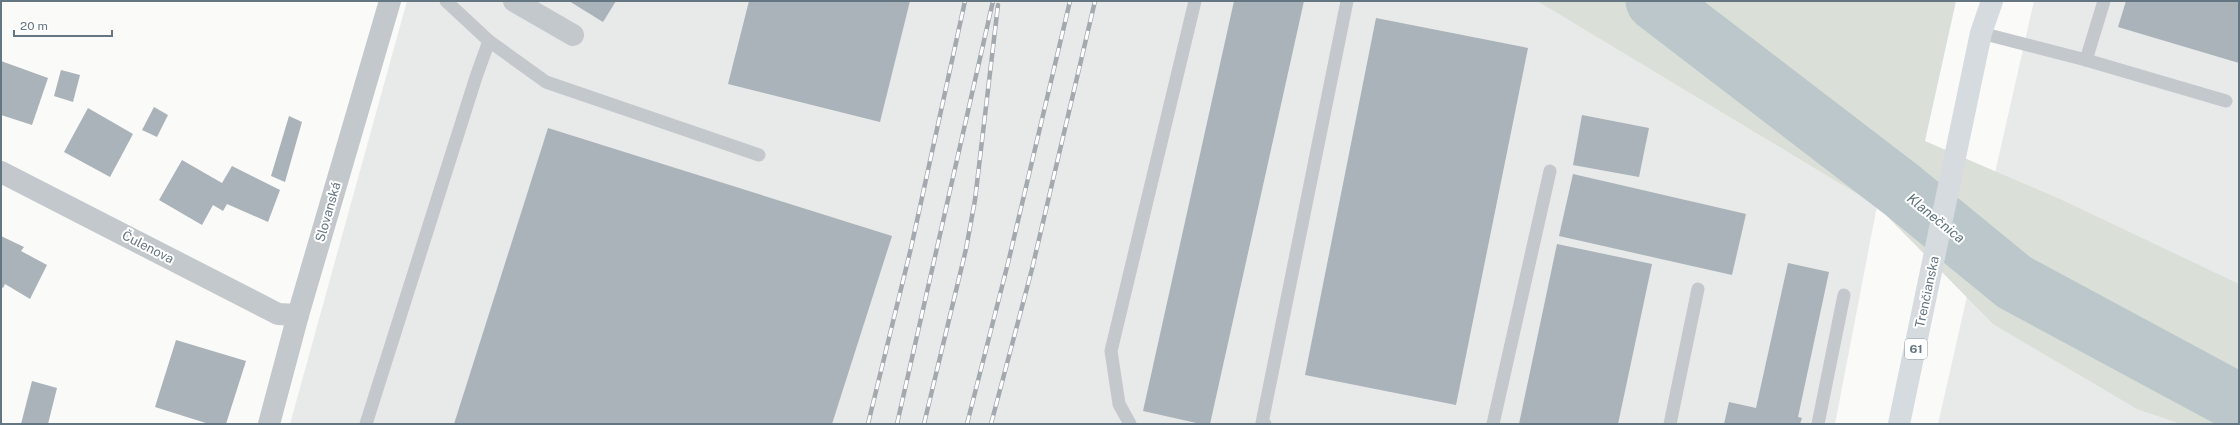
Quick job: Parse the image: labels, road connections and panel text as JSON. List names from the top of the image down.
{
  "streets": {
    "main road": ["Trenčianska", "61"],
    "street": ["Slovanská", "Čulenova"]
  },
  "crossings": [
    ["Slovanská", "Čulenova"],
    ["Trenčianska", "61"]
  ],
  "water": ["Klanečnica"],
  "scale_bar": "20 m"
}
